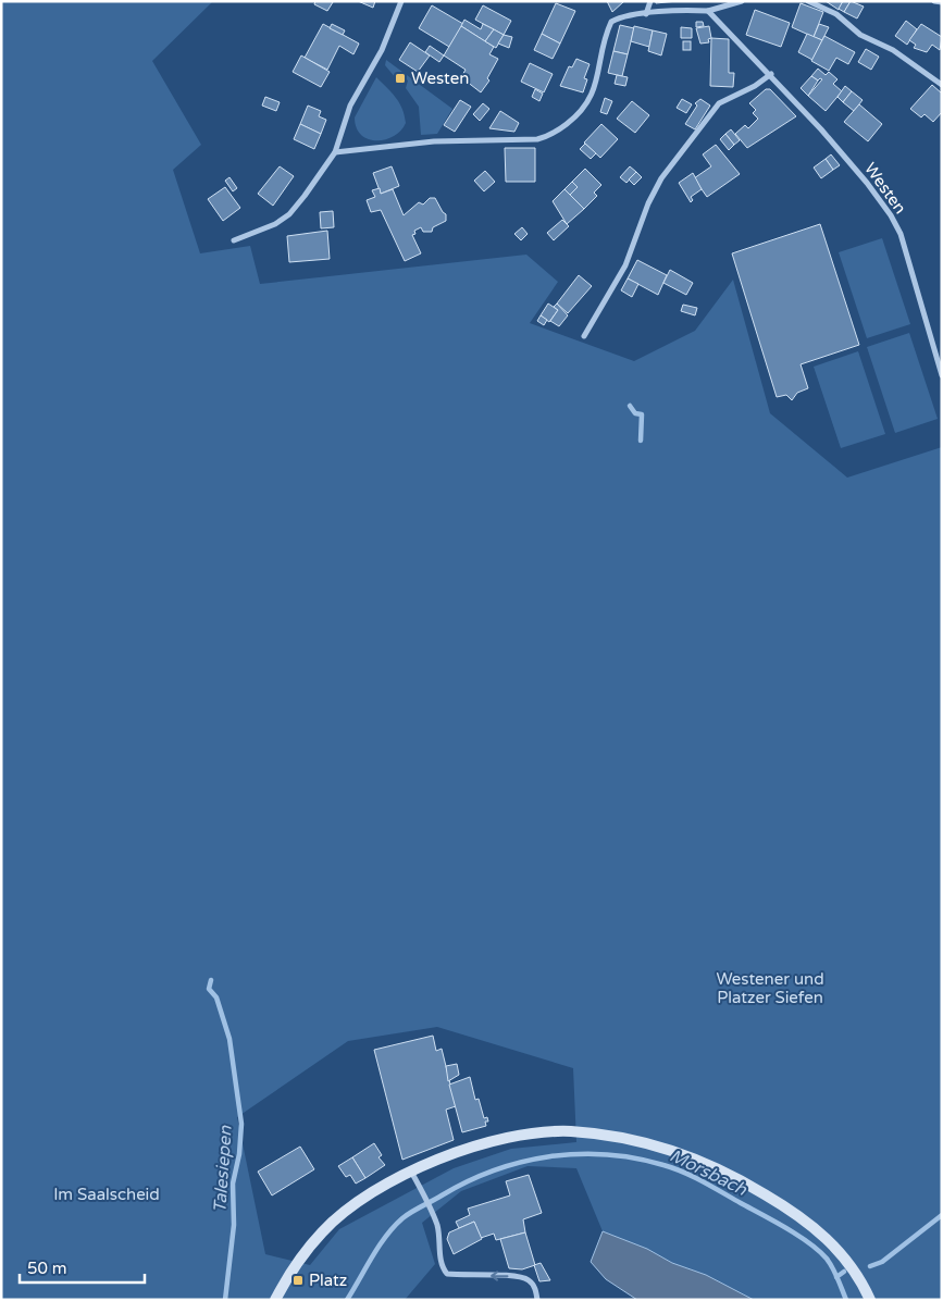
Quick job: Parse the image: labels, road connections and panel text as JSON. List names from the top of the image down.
{
  "streets": {
    "street": ["Westen"]
  },
  "water": ["Talesiepen", "Morsbach"],
  "parks": ["Westener und Platzer Siefen", "Im Saalscheid"],
  "places": {
    "transit": ["Westen", "Platz"]
  },
  "scale_bar": "50 m"
}
